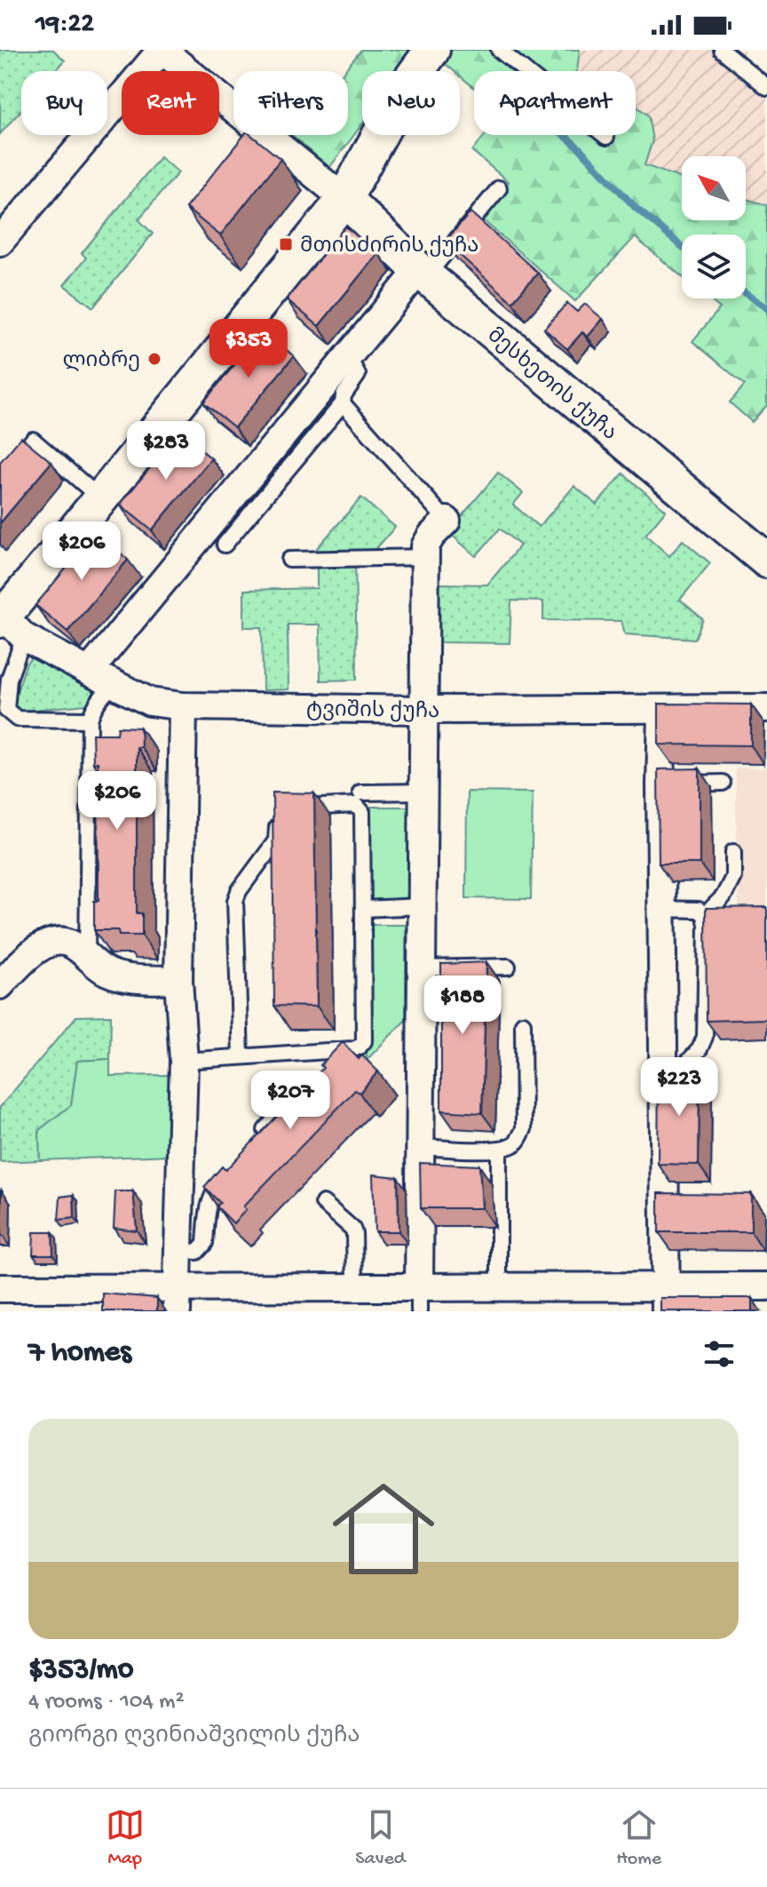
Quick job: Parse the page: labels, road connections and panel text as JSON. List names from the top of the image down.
{
  "streets": {
    "street": ["მესხეთის ქუჩა", "ტვიშის ქუჩა"]
  },
  "places": {
    "transit": ["მთისძირის ქუჩა"],
    "other": ["ლიბრე"]
  },
  "north": "top left",
  "page": {
    "status": "19:22",
    "chip": [
      "Buy",
      "Rent",
      "Filters",
      "New",
      "Apartment"
    ],
    "price": [
      "$353",
      "$283",
      "$206",
      "$206",
      "$188",
      "$223",
      "$207"
    ],
    "heading": "7 homes",
    "list": [
      {
        "name": "$353/mo",
        "note": "4 rooms · 104 m² · გიორგი ღვინიაშვილის ქუჩა"
      }
    ],
    "tabs": ["Map", "Saved", "Home"]
  }
}
